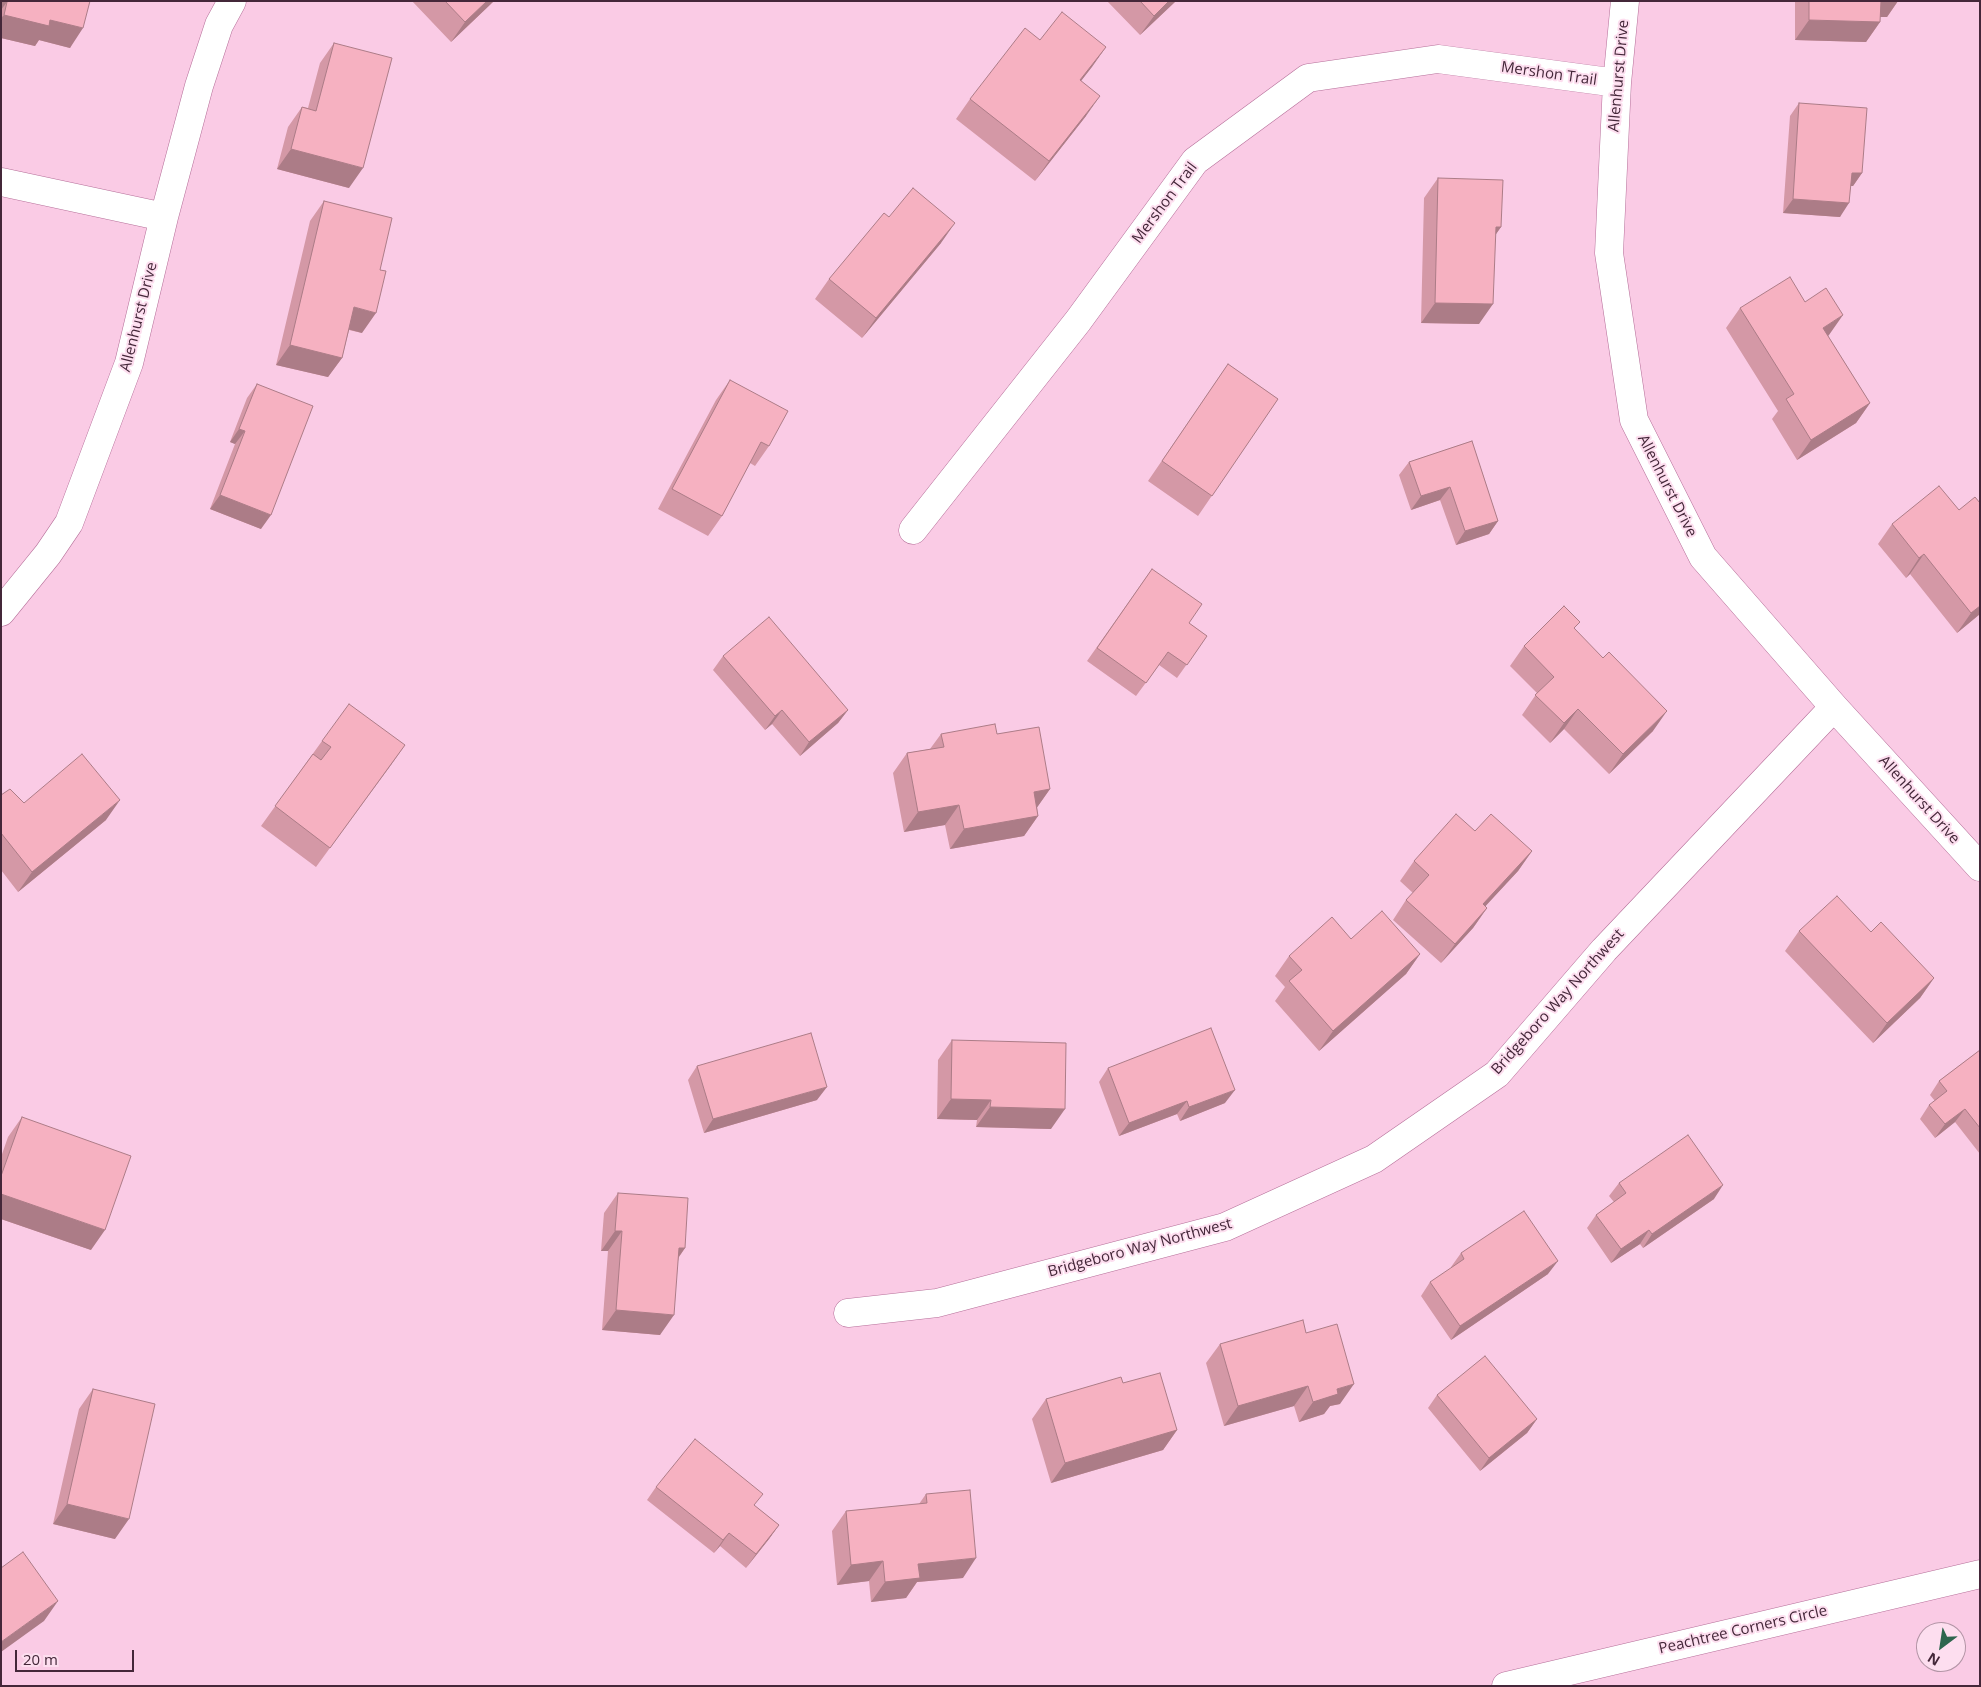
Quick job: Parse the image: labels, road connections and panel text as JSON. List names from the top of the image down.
{
  "streets": {
    "street": [
      "Mershon Trail",
      "Allenhurst Drive",
      "Bridgeboro Way Northwest",
      "Peachtree Corners Circle"
    ]
  },
  "crossings": [
    ["Mershon Trail", "Allenhurst Drive"],
    ["Allenhurst Drive", "Bridgeboro Way Northwest"]
  ],
  "scale_bar": "20 m",
  "north": "bottom left"
}
